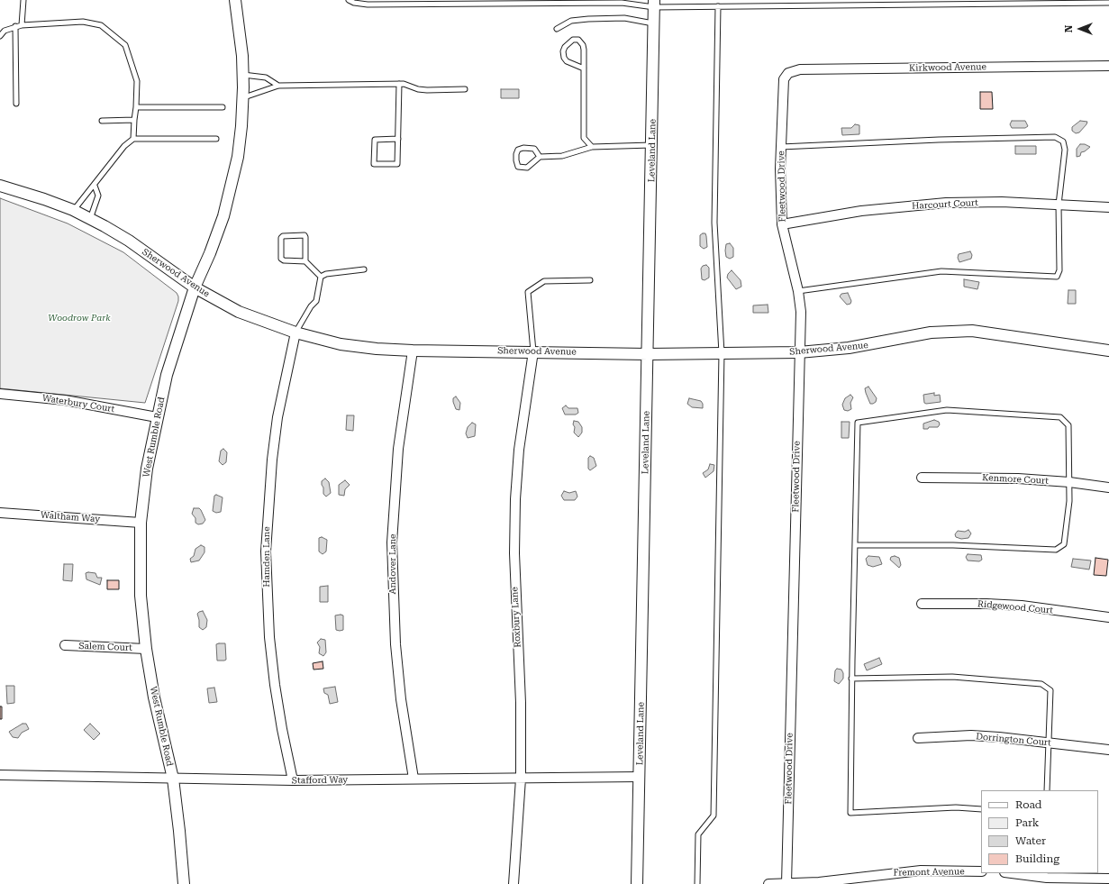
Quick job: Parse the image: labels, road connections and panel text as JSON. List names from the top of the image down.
{
  "streets": {
    "street": [
      "Kirkwood Avenue",
      "Leveland Lane",
      "Fleetwood Drive",
      "Harcourt Court",
      "Sherwood Avenue",
      "Waterbury Court",
      "West Rumble Road",
      "Kenmore Court",
      "Waltham Way",
      "Hamden Lane",
      "Andover Lane",
      "Ridgewood Court",
      "Roxbury Lane",
      "Salem Court",
      "Dorrington Court",
      "Stafford Way",
      "Fremont Avenue"
    ]
  },
  "crossings": [
    ["Kirkwood Avenue", "Fleetwood Drive"],
    ["Leveland Lane", "Sherwood Avenue"],
    ["Leveland Lane", "Stafford Way"],
    ["Fleetwood Drive", "Harcourt Court"],
    ["Fleetwood Drive", "Sherwood Avenue"],
    ["Fleetwood Drive", "Fremont Avenue"],
    ["Sherwood Avenue", "West Rumble Road"],
    ["Sherwood Avenue", "Hamden Lane"],
    ["Sherwood Avenue", "Andover Lane"],
    ["Sherwood Avenue", "Roxbury Lane"],
    ["Waterbury Court", "West Rumble Road"],
    ["West Rumble Road", "Waltham Way"],
    ["West Rumble Road", "Salem Court"],
    ["West Rumble Road", "Stafford Way"],
    ["Hamden Lane", "Stafford Way"],
    ["Andover Lane", "Stafford Way"],
    ["Roxbury Lane", "Stafford Way"]
  ],
  "parks": ["Woodrow Park"],
  "legend": [
    "Road",
    "Park",
    "Water",
    "Building"
  ],
  "north": "left"
}
